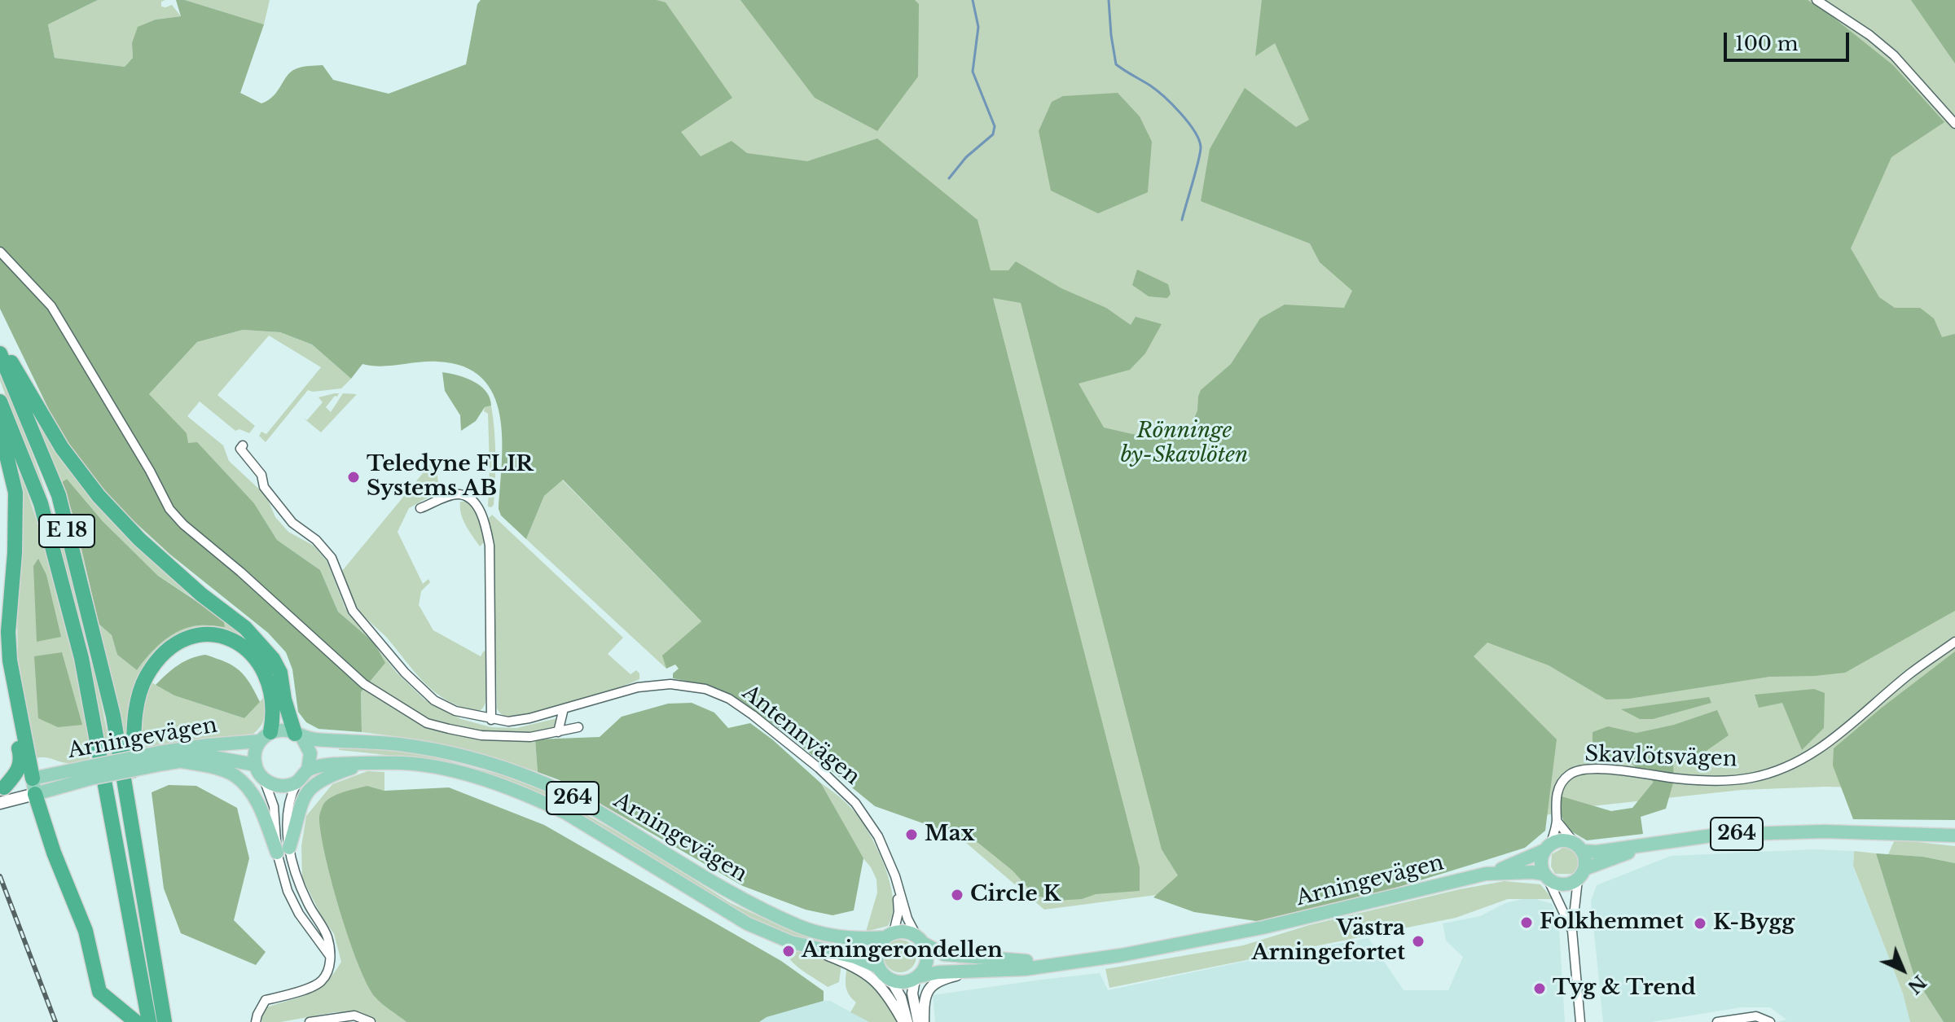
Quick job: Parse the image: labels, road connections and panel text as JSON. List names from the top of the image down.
{
  "streets": {
    "highway": ["E 18"],
    "main road": ["Arningevägen", "264"],
    "street": ["Antennvägen", "Skavlötsvägen"]
  },
  "crossings": [
    ["Antennvägen", "Arningevägen"],
    ["Antennvägen", "264"],
    ["Arningevägen", "Skavlötsvägen"],
    ["Arningevägen", "264"],
    ["Skavlötsvägen", "264"]
  ],
  "parks": ["Rönninge by-Skavlöten"],
  "places": [
    "Teledyne FLIR Systems AB",
    "Max",
    "Circle K",
    "Folkhemmet",
    "K-Bygg",
    "Västra Arningefortet",
    "Arningerondellen",
    "Tyg & Trend"
  ],
  "scale_bar": "100 m",
  "north": "bottom right"
}
